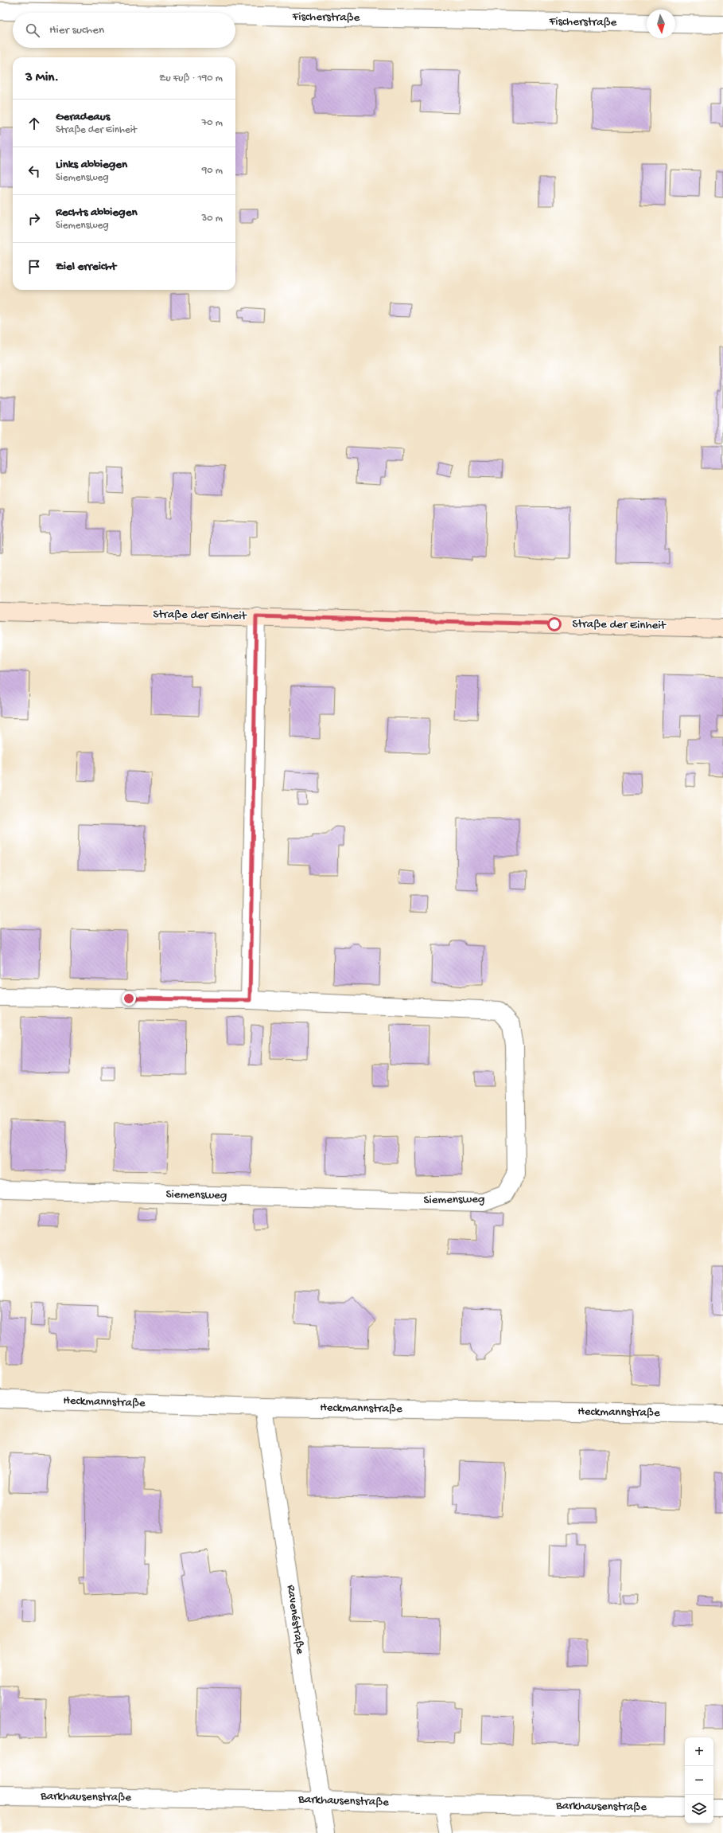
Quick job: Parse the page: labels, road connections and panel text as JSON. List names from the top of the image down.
{
  "streets": {
    "street": [
      "Fischerstraße",
      "Straße der Einheit",
      "Siemensweg",
      "Heckmannstraße",
      "Ravenéstraße",
      "Barkhausenstraße"
    ]
  },
  "crossings": [
    ["Heckmannstraße", "Ravenéstraße"],
    ["Ravenéstraße", "Barkhausenstraße"]
  ],
  "north": "bottom",
  "page": {
    "search": "Hier suchen",
    "heading": ["3 Min.", "Zu Fuß · 190 m"],
    "list": [
      ["Geradeaus", "Straße der Einheit", "70 m"],
      ["Links abbiegen", "Siemensweg", "90 m"],
      ["Rechts abbiegen", "Siemensweg", "30 m"],
      "Ziel erreicht"
    ],
    "map_buttons": ["+", "−"]
  }
}
